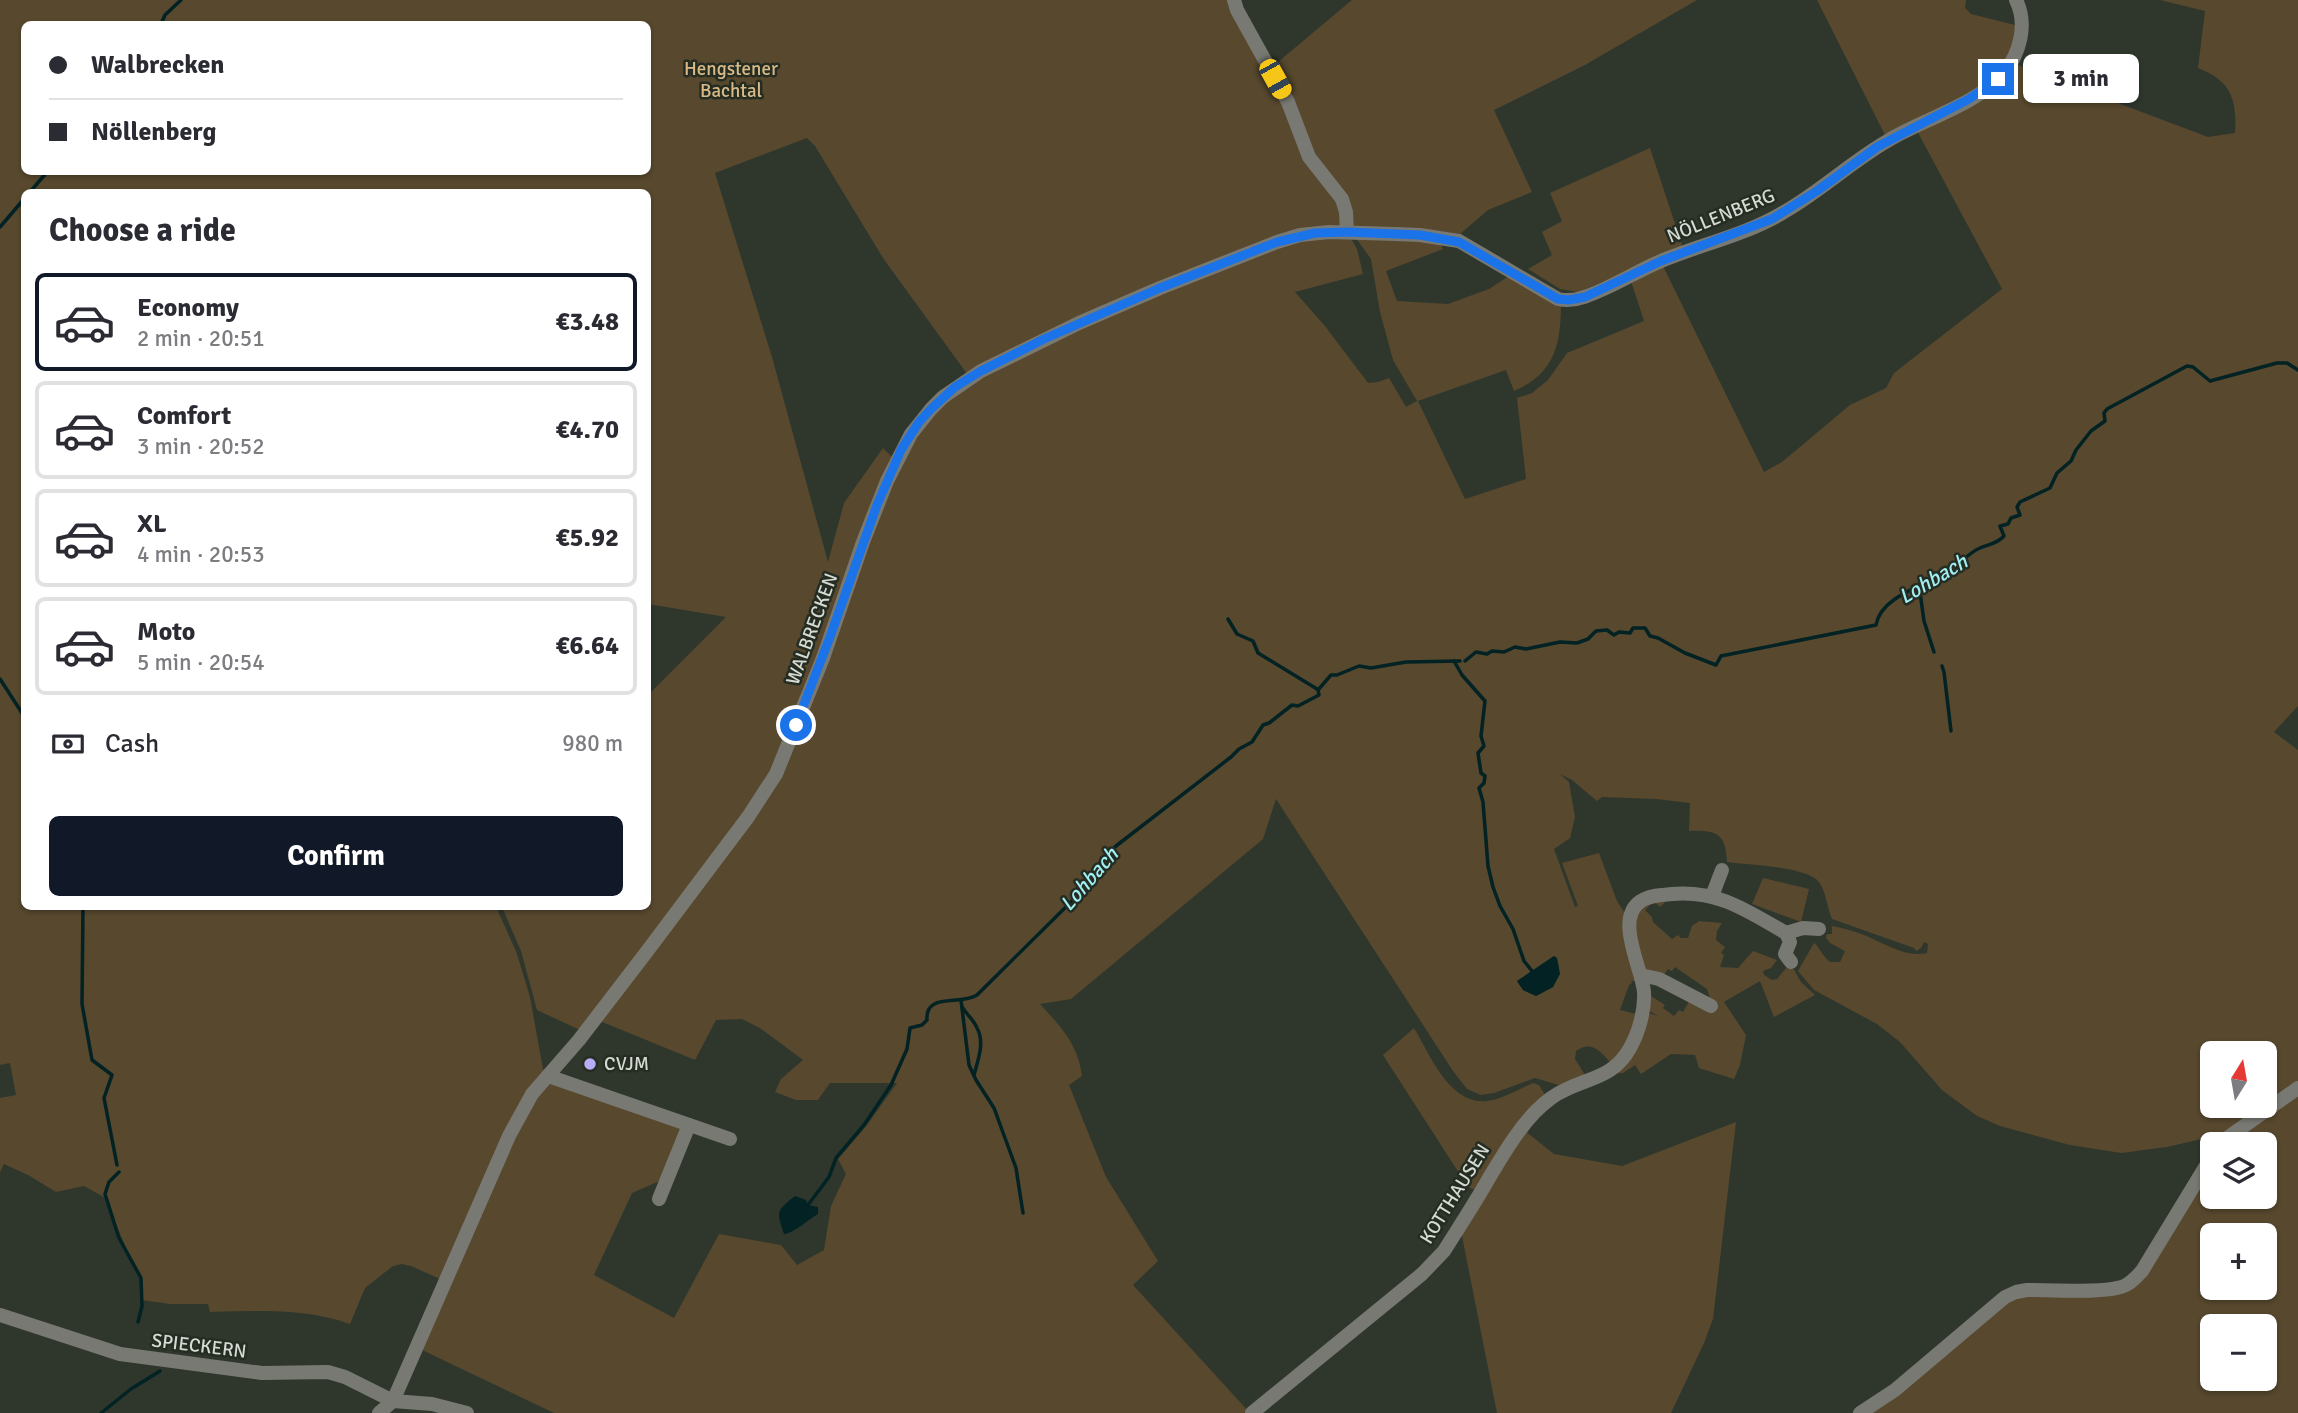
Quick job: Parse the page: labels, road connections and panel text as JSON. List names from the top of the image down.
{
  "streets": {
    "street": [
      "NÖLLENBERG",
      "WALBRECKEN",
      "KOTTHAUSEN",
      "SPIECKERN"
    ]
  },
  "crossings": [
    ["NÖLLENBERG", "WALBRECKEN"],
    ["WALBRECKEN", "SPIECKERN"]
  ],
  "water": ["Lohbach"],
  "parks": ["Hengstener Bachtal"],
  "places": ["CVJM"],
  "north": "top",
  "page": {
    "banner": ["Walbrecken", "Nöllenberg"],
    "bubble": "3 min",
    "heading": "Choose a ride",
    "list": [
      {
        "name": "Economy",
        "note": "2 min · 20:51",
        "value": "€3.48"
      },
      {
        "name": "Comfort",
        "note": "3 min · 20:52",
        "value": "€4.70"
      },
      {
        "name": "XL",
        "note": "4 min · 20:53",
        "value": "€5.92"
      },
      {
        "name": "Moto",
        "note": "5 min · 20:54",
        "value": "€6.64"
      }
    ],
    "pay": ["Cash", "980 m"],
    "buttons": "Confirm",
    "map_buttons": ["+", "−"]
  }
}
